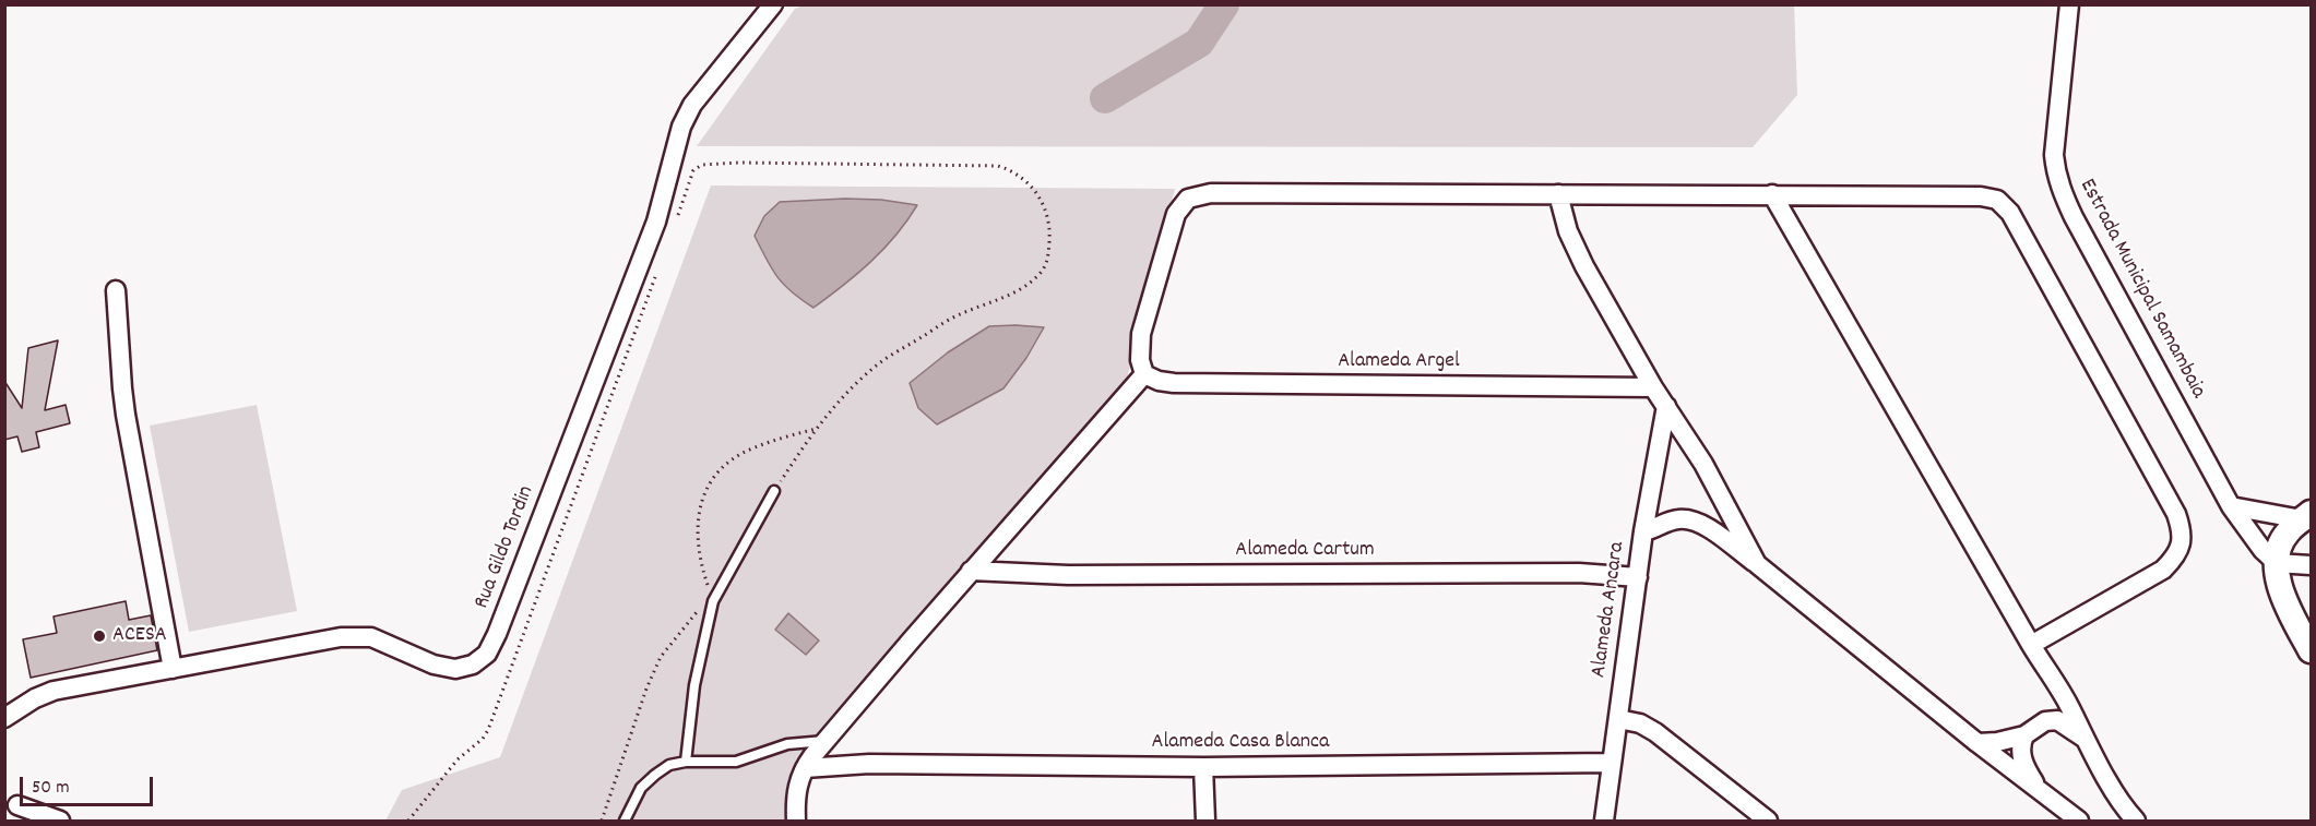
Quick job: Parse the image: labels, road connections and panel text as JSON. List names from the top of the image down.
{
  "streets": {
    "street": [
      "Estrada Municipal Samambaia",
      "Alameda Argel",
      "Rua Gildo Tordin",
      "Alameda Cartum",
      "Alameda Ancara",
      "Alameda Casa Blanca"
    ]
  },
  "crossings": [
    ["Alameda Cartum", "Alameda Ancara"],
    ["Alameda Ancara", "Alameda Casa Blanca"]
  ],
  "places": ["ACESA"],
  "scale_bar": "50 m"
}
